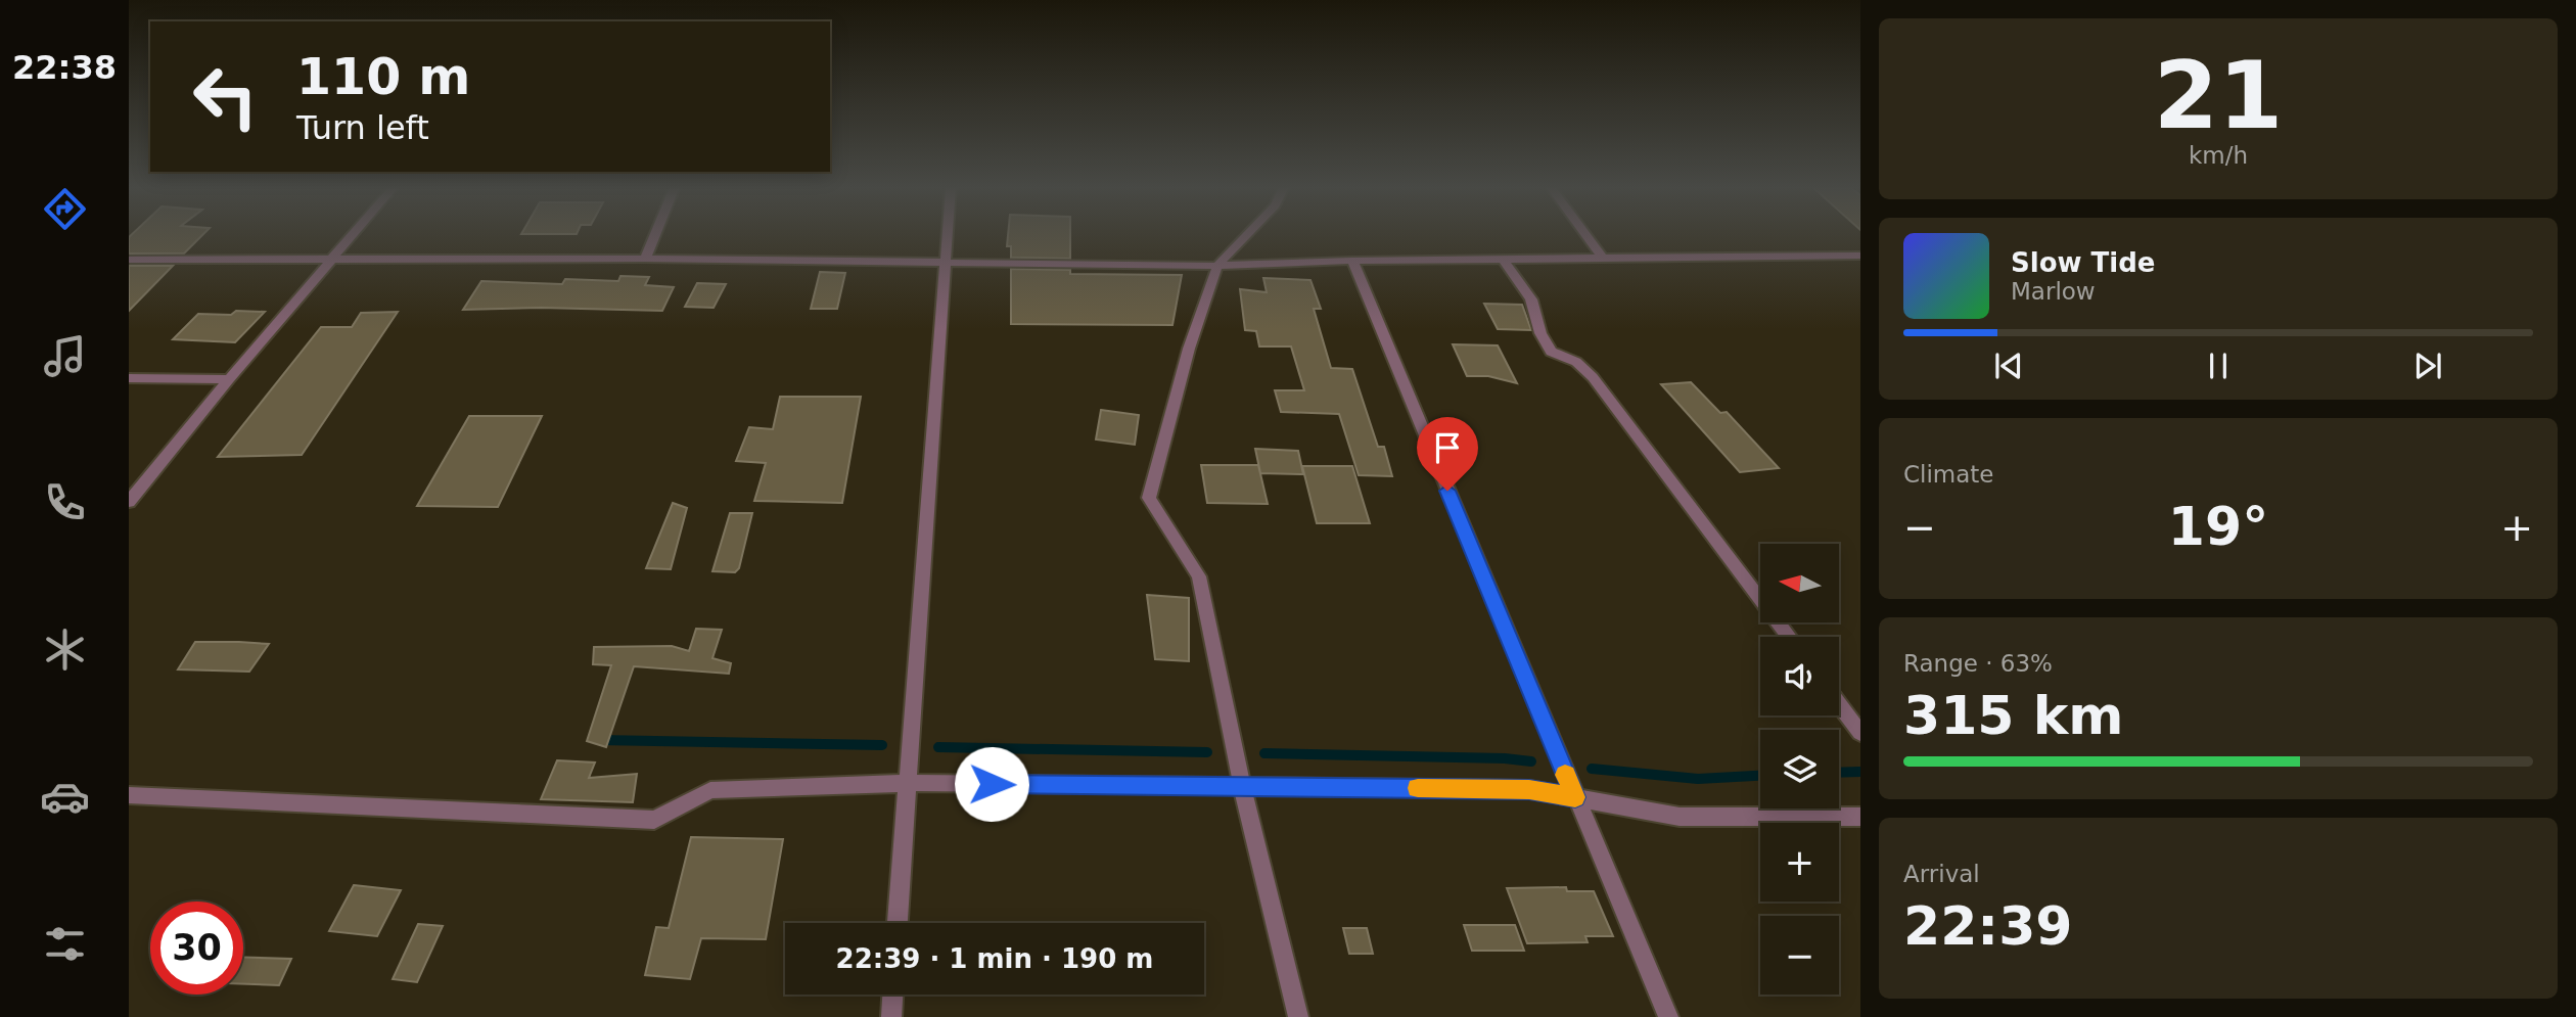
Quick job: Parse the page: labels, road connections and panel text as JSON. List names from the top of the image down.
{
  "north": "left",
  "page": {
    "tabs": "22:38",
    "tile": [
      ["21", "km/h"],
      "Climate",
      ["Range · 63%", "315 km"],
      ["Arrival", "22:39"]
    ],
    "turn": ["110 m", "Turn left"],
    "song": ["Slow Tide", "Marlow"],
    "heat": ["−", "19°", "+"],
    "map_buttons": ["+", "−"],
    "limit": "30",
    "trip": "22:39 · 1 min · 190 m"
  }
}
